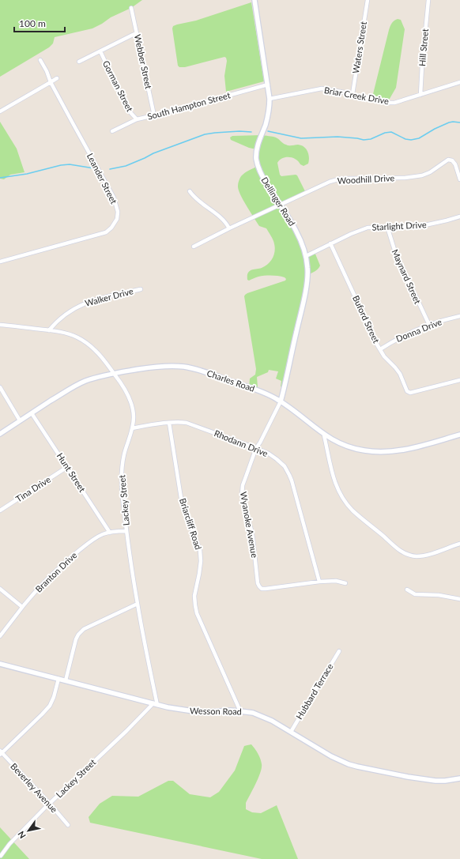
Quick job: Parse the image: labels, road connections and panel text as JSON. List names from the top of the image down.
{
  "streets": {
    "street": [
      "Waters Street",
      "Hill Street",
      "Webber Street",
      "Gorman Street",
      "Briar Creek Drive",
      "South Hampton Street",
      "Leander Street",
      "Woodhill Drive",
      "Dellinger Road",
      "Starlight Drive",
      "Maynard Street",
      "Walker Drive",
      "Buford Street",
      "Donna Drive",
      "Charles Road",
      "Rhodann Drive",
      "Hunt Street",
      "Tina Drive",
      "Lackey Street",
      "Briarcliff Road",
      "Wyanoke Avenue",
      "Branton Drive",
      "Hubbard Terrace",
      "Wesson Road",
      "Beverley Avenue"
    ]
  },
  "crossings": [
    ["Waters Street", "Briar Creek Drive"],
    ["Hill Street", "Briar Creek Drive"],
    ["Webber Street", "South Hampton Street"],
    ["Gorman Street", "South Hampton Street"],
    ["Briar Creek Drive", "Dellinger Road"],
    ["South Hampton Street", "Dellinger Road"],
    ["Woodhill Drive", "Dellinger Road"],
    ["Dellinger Road", "Starlight Drive"],
    ["Dellinger Road", "Charles Road"],
    ["Dellinger Road", "Wyanoke Avenue"],
    ["Starlight Drive", "Maynard Street"],
    ["Starlight Drive", "Buford Street"],
    ["Maynard Street", "Donna Drive"],
    ["Walker Drive", "Lackey Street"],
    ["Buford Street", "Donna Drive"],
    ["Charles Road", "Hunt Street"],
    ["Charles Road", "Lackey Street"],
    ["Charles Road", "Wyanoke Avenue"],
    ["Rhodann Drive", "Lackey Street"],
    ["Rhodann Drive", "Briarcliff Road"],
    ["Rhodann Drive", "Wyanoke Avenue"],
    ["Hunt Street", "Tina Drive"],
    ["Hunt Street", "Branton Drive"],
    ["Lackey Street", "Branton Drive"],
    ["Lackey Street", "Wesson Road"],
    ["Lackey Street", "Beverley Avenue"],
    ["Briarcliff Road", "Wesson Road"],
    ["Hubbard Terrace", "Wesson Road"]
  ],
  "scale_bar": "100 m",
  "north": "bottom left"
}
